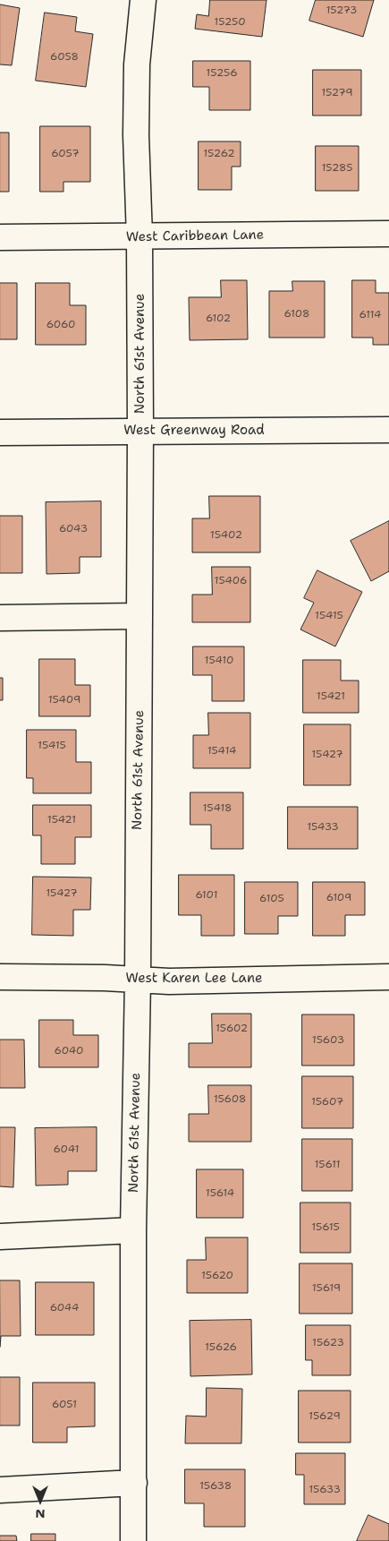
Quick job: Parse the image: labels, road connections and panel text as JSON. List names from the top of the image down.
{
  "streets": {
    "street": [
      "West Caribbean Lane",
      "North 61st Avenue",
      "West Greenway Road",
      "West Karen Lee Lane"
    ]
  },
  "crossings": [
    ["West Caribbean Lane", "North 61st Avenue"],
    ["North 61st Avenue", "West Greenway Road"],
    ["North 61st Avenue", "West Karen Lee Lane"]
  ],
  "house_numbers": [
    "15273",
    "15250",
    "6058",
    "15256",
    "15279",
    "6057",
    "15262",
    "15285",
    "6108",
    "6114",
    "6102",
    "6060",
    "6043",
    "15402",
    "15406",
    "15415",
    "15410",
    "15421",
    "15409",
    "15415",
    "15414",
    "15427",
    "15418",
    "15421",
    "15433",
    "15427",
    "6101",
    "6109",
    "6105",
    "15602",
    "15603",
    "6040",
    "15608",
    "15607",
    "6041",
    "15611",
    "15614",
    "15615",
    "15620",
    "15619",
    "6044",
    "15623",
    "15626",
    "6051",
    "15629",
    "15638",
    "15633"
  ],
  "north": "bottom"
}
